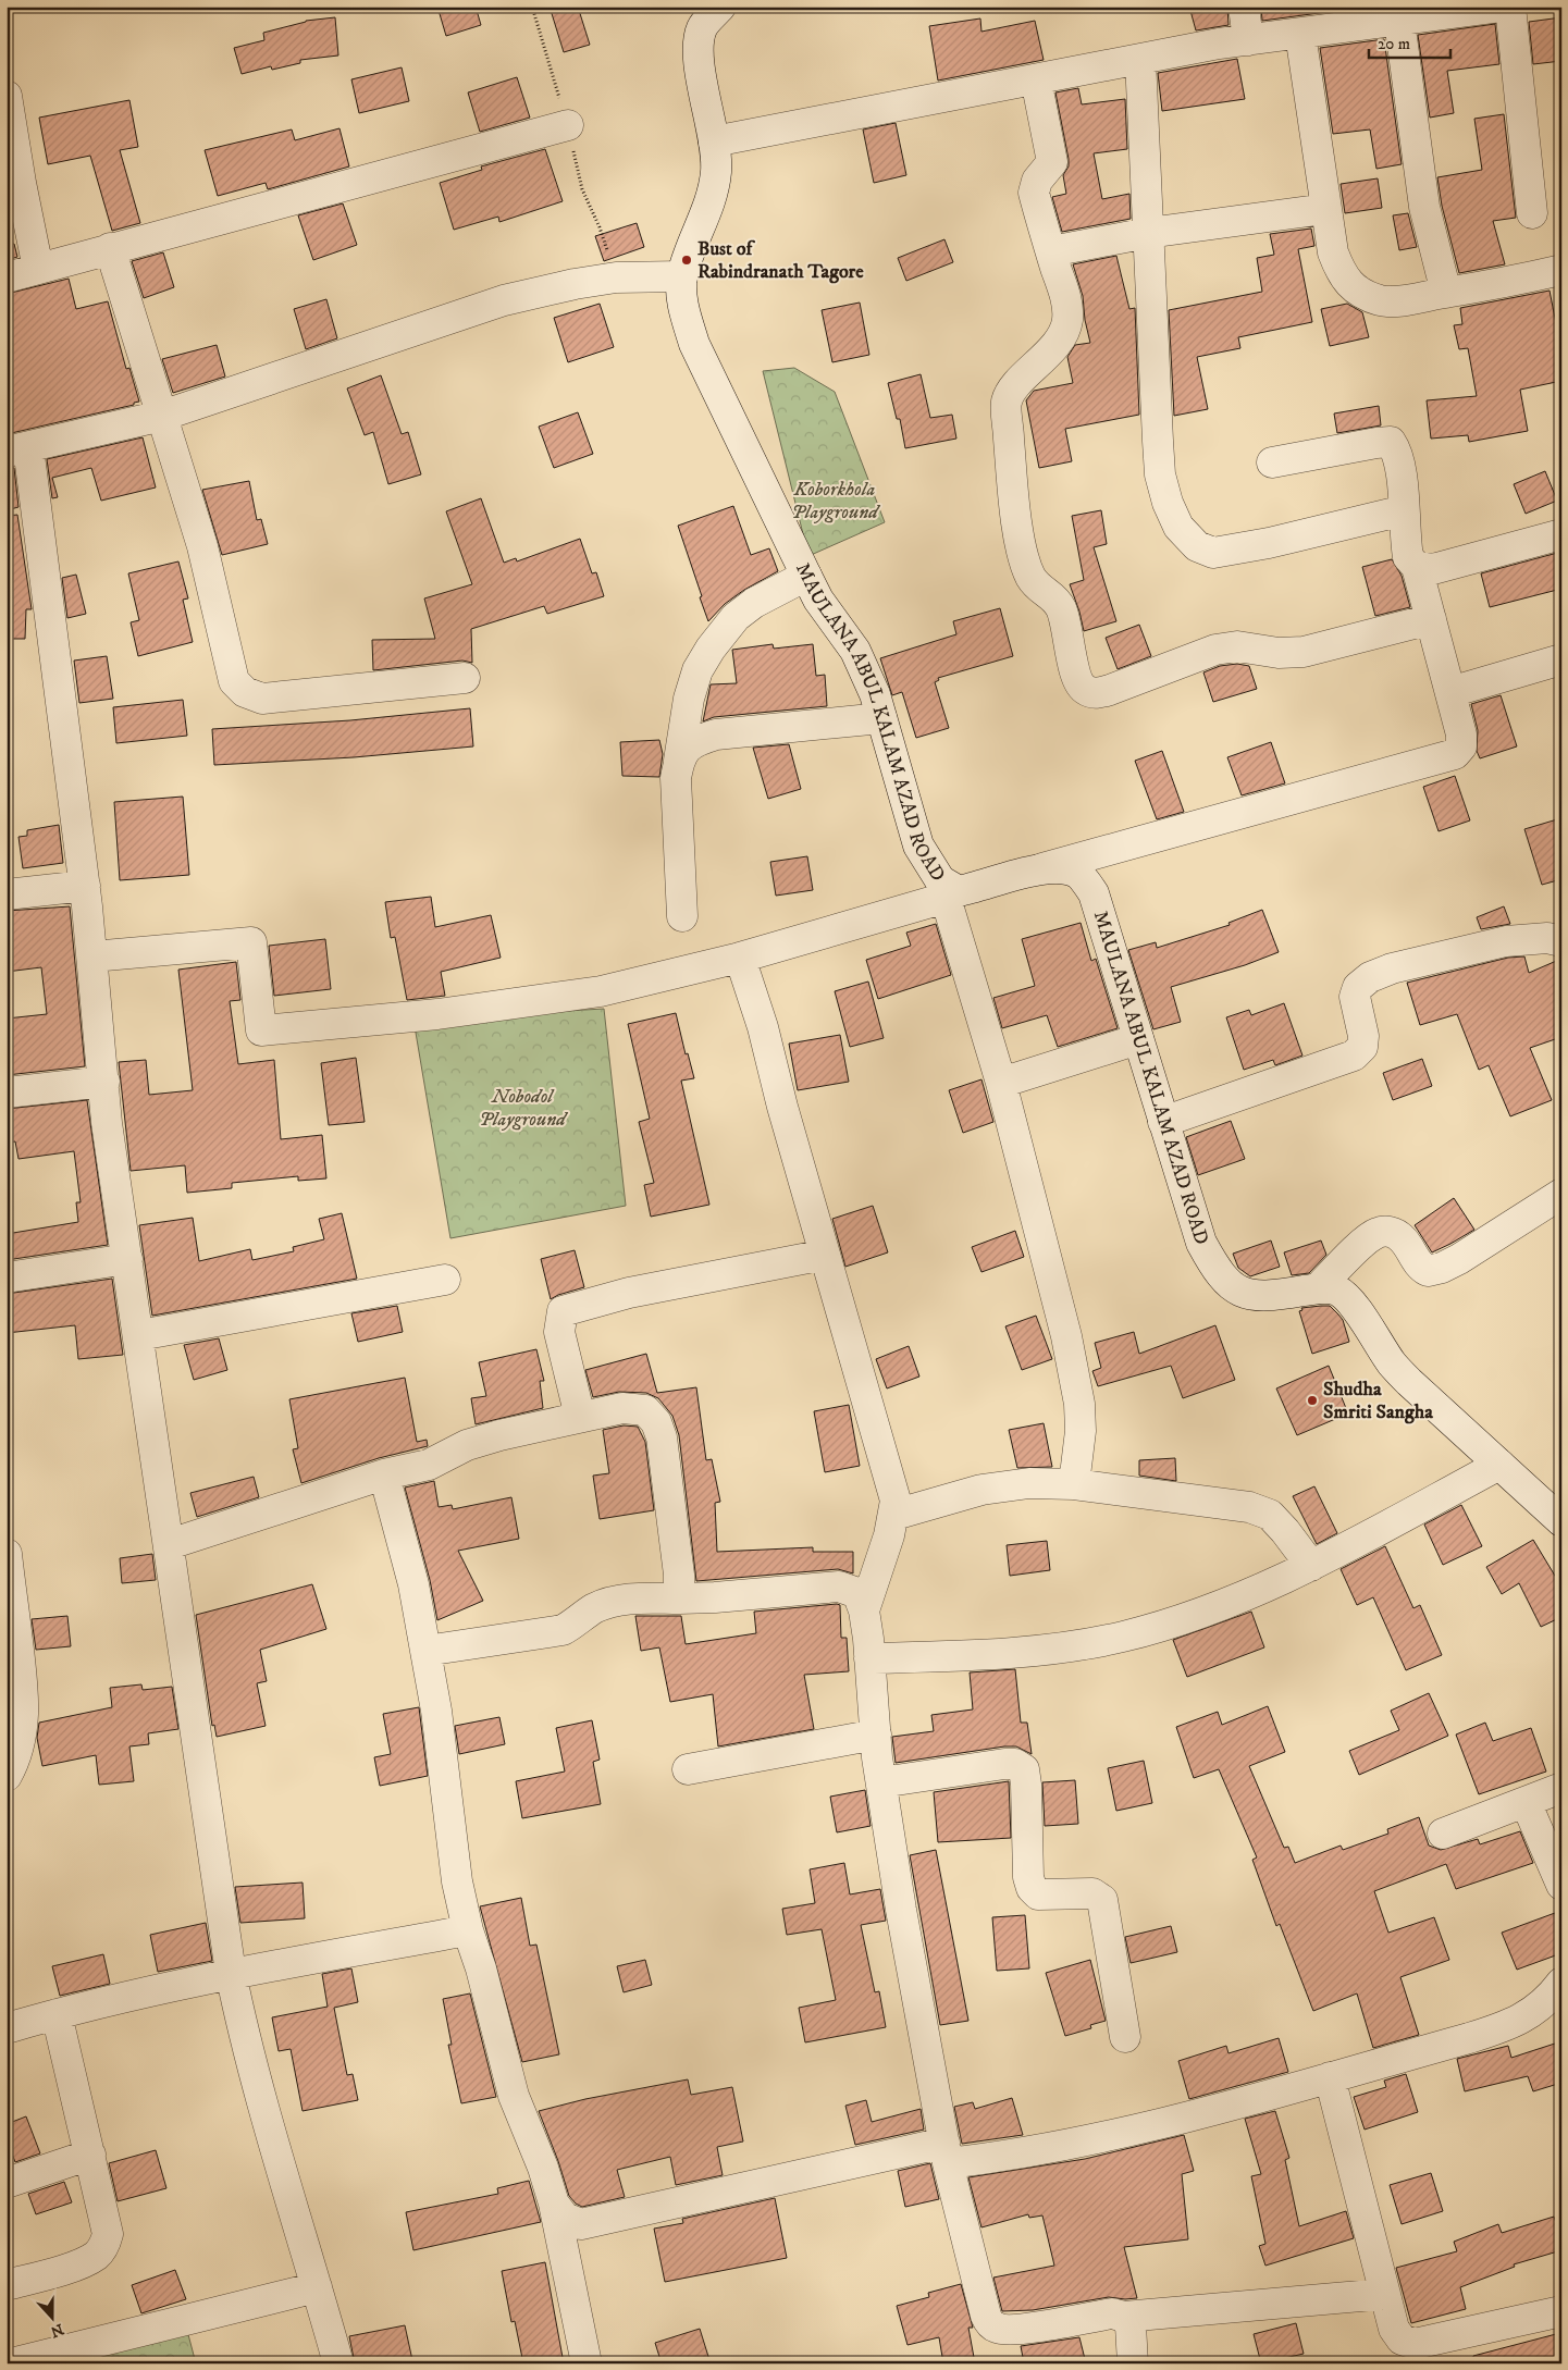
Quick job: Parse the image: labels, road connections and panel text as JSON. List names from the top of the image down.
{
  "streets": {
    "street": ["MAULANA ABUL KALAM AZAD ROAD"]
  },
  "parks": ["Koborkhola Playground", "Nobodol Playground"],
  "places": ["Bust of Rabindranath Tagore", "Shudha Smriti Sangha"],
  "scale_bar": "20 m",
  "north": "bottom"
}
